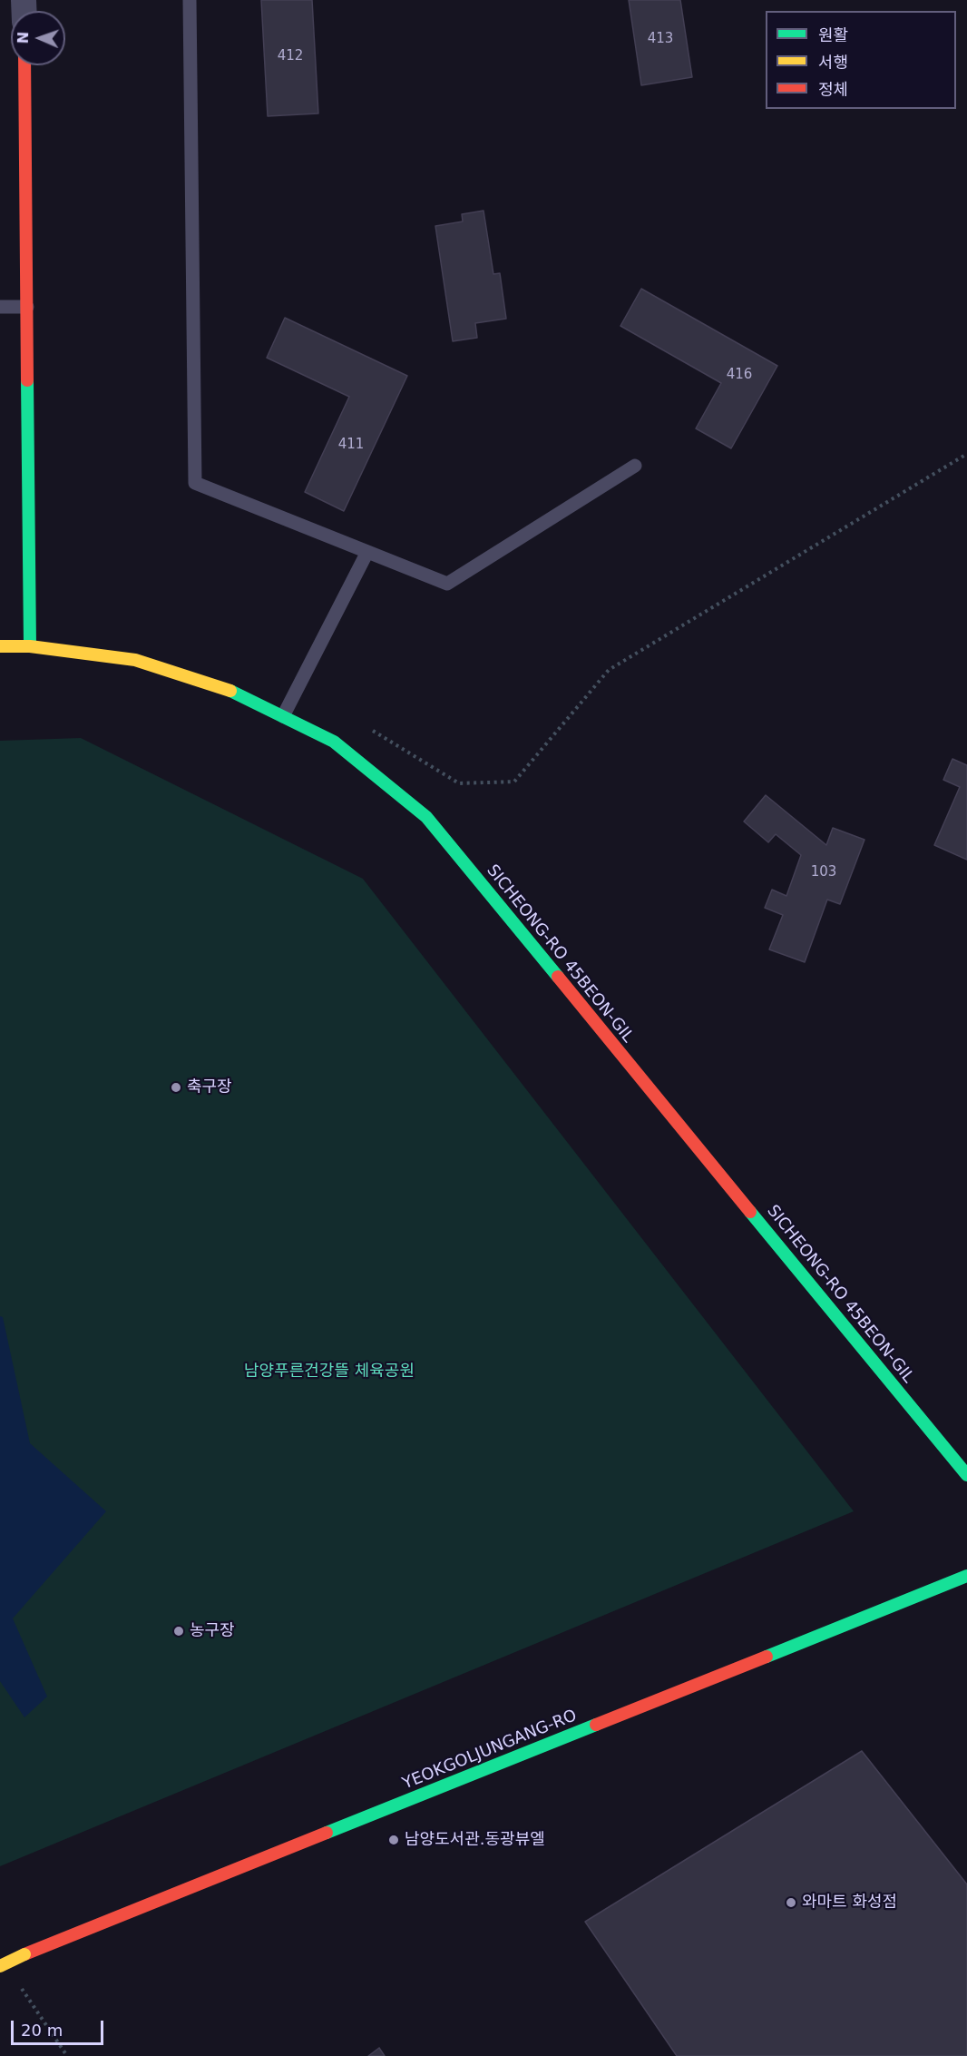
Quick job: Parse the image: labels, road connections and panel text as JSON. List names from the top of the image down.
{
  "streets": {
    "street": ["SICHEONG-RO 45BEON-GIL", "YEOKGOLJUNGANG-RO"]
  },
  "parks": ["남양푸른건강뜰 체육공원"],
  "places": [
    "축구장",
    "농구장",
    "남양도서관.동광뷰엘",
    "와마트 화성점"
  ],
  "house_numbers": [
    "413",
    "412",
    "416",
    "411",
    "103"
  ],
  "legend": ["원활", "서행", "정체"],
  "scale_bar": "20 m",
  "north": "left"
}
